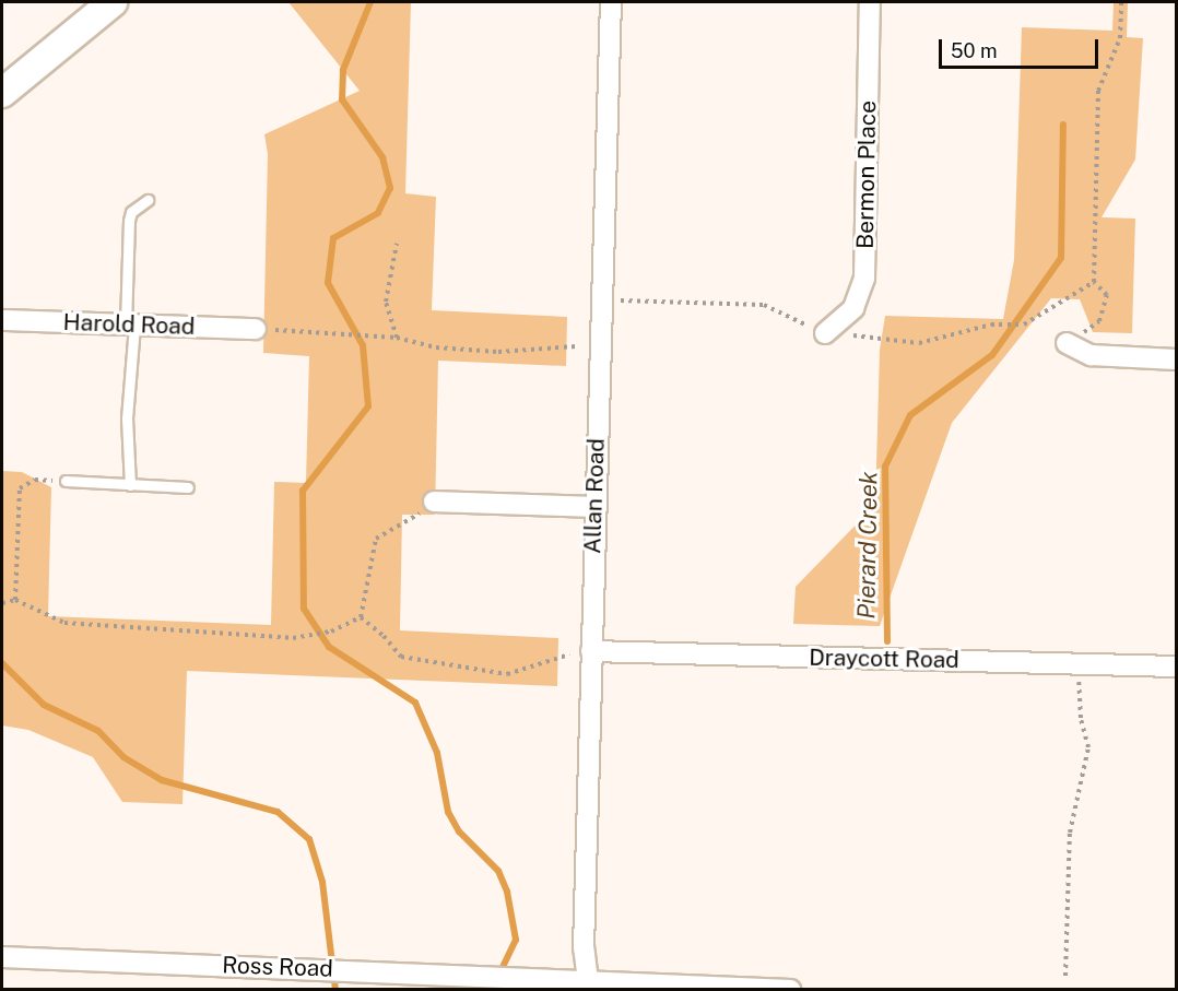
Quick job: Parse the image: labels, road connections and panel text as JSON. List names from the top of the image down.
{
  "streets": {
    "street": [
      "Bermon Place",
      "Harold Road",
      "Allan Road",
      "Draycott Road",
      "Ross Road"
    ]
  },
  "crossings": [
    ["Allan Road", "Draycott Road"],
    ["Allan Road", "Ross Road"]
  ],
  "water": ["Pierard Creek"],
  "scale_bar": "50 m"
}
